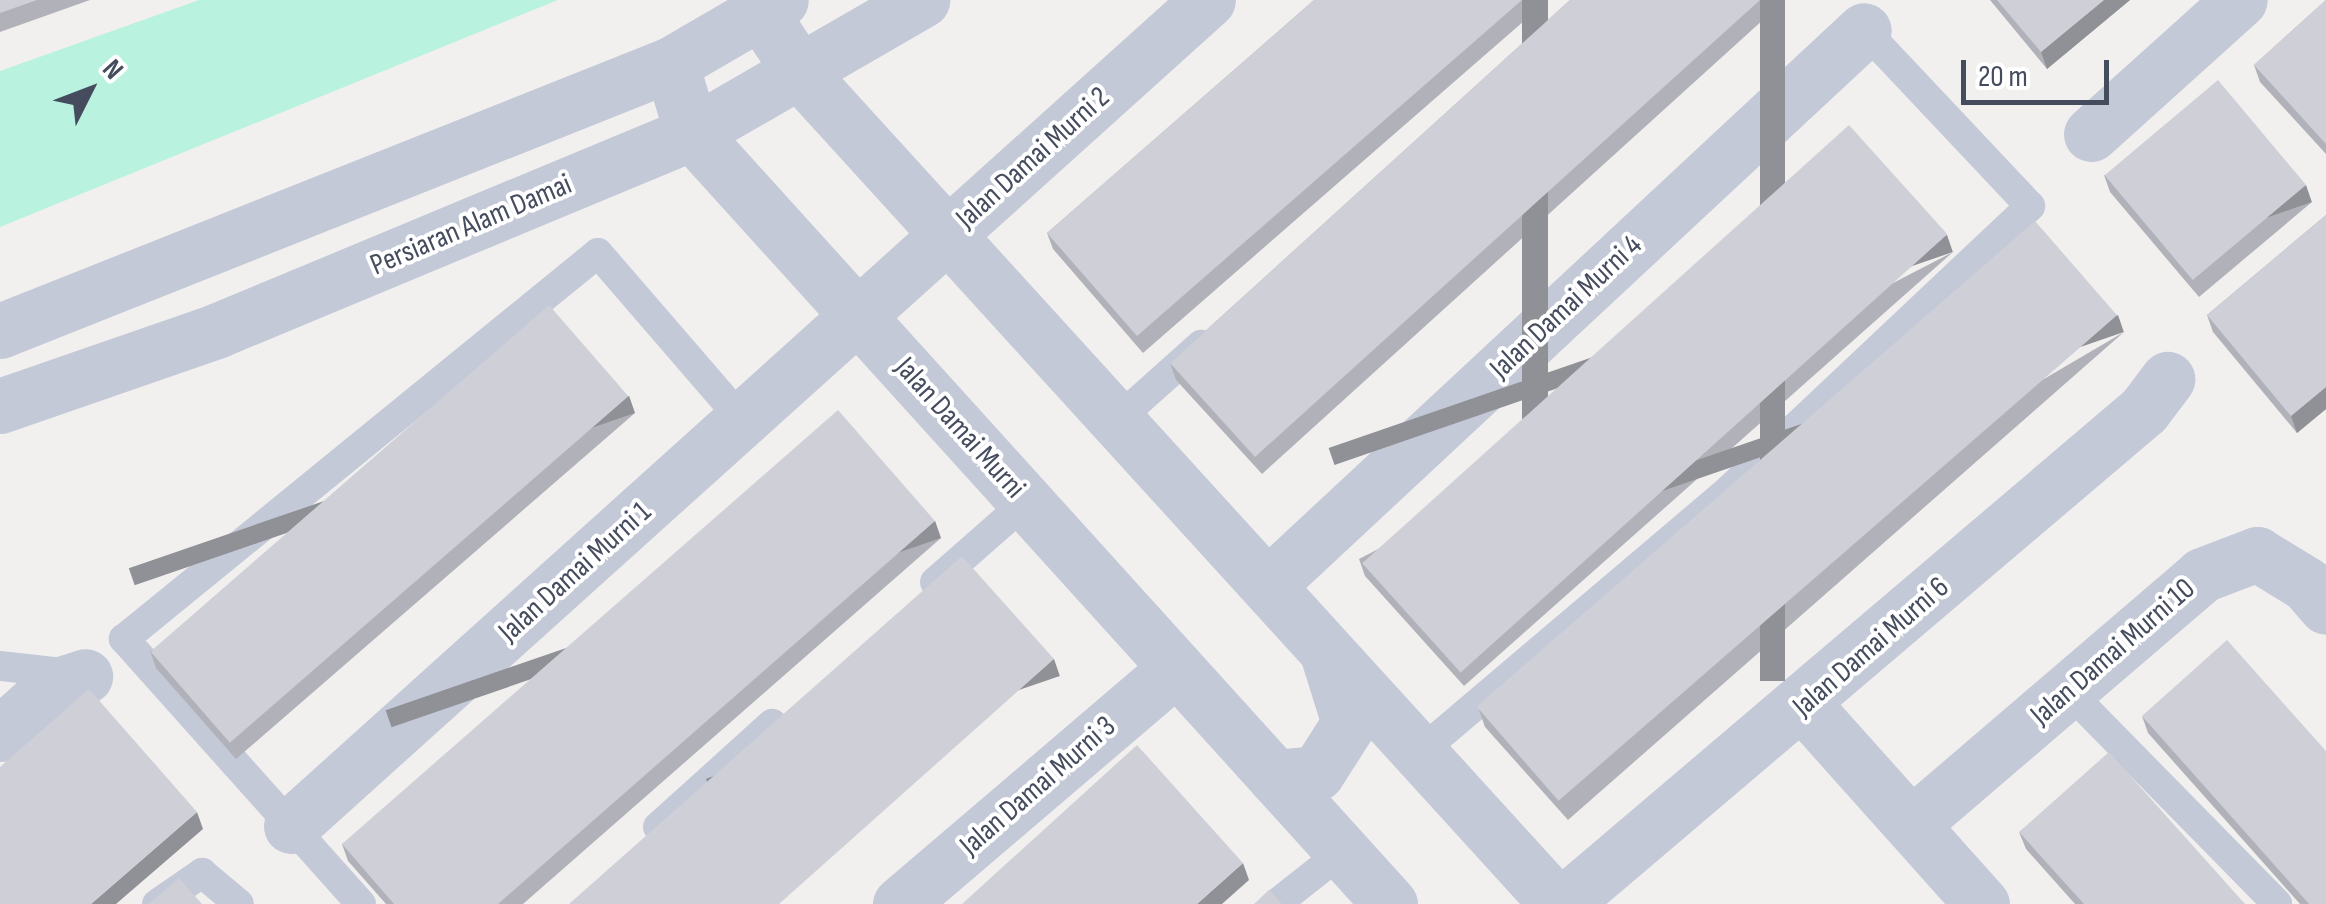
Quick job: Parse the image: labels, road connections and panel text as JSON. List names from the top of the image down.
{
  "streets": {
    "street": [
      "Jalan Damai Murni 2",
      "Persiaran Alam Damai",
      "Jalan Damai Murni 4",
      "Jalan Damai Murni",
      "Jalan Damai Murni 1",
      "Jalan Damai Murni 6",
      "Jalan Damai Murni 10",
      "Jalan Damai Murni 3"
    ]
  },
  "crossings": [
    ["Jalan Damai Murni 2", "Jalan Damai Murni"],
    ["Jalan Damai Murni 2", "Jalan Damai Murni 1"],
    ["Persiaran Alam Damai", "Jalan Damai Murni"],
    ["Jalan Damai Murni", "Jalan Damai Murni 1"],
    ["Jalan Damai Murni", "Jalan Damai Murni 3"]
  ],
  "scale_bar": "20 m",
  "north": "top right"
}
